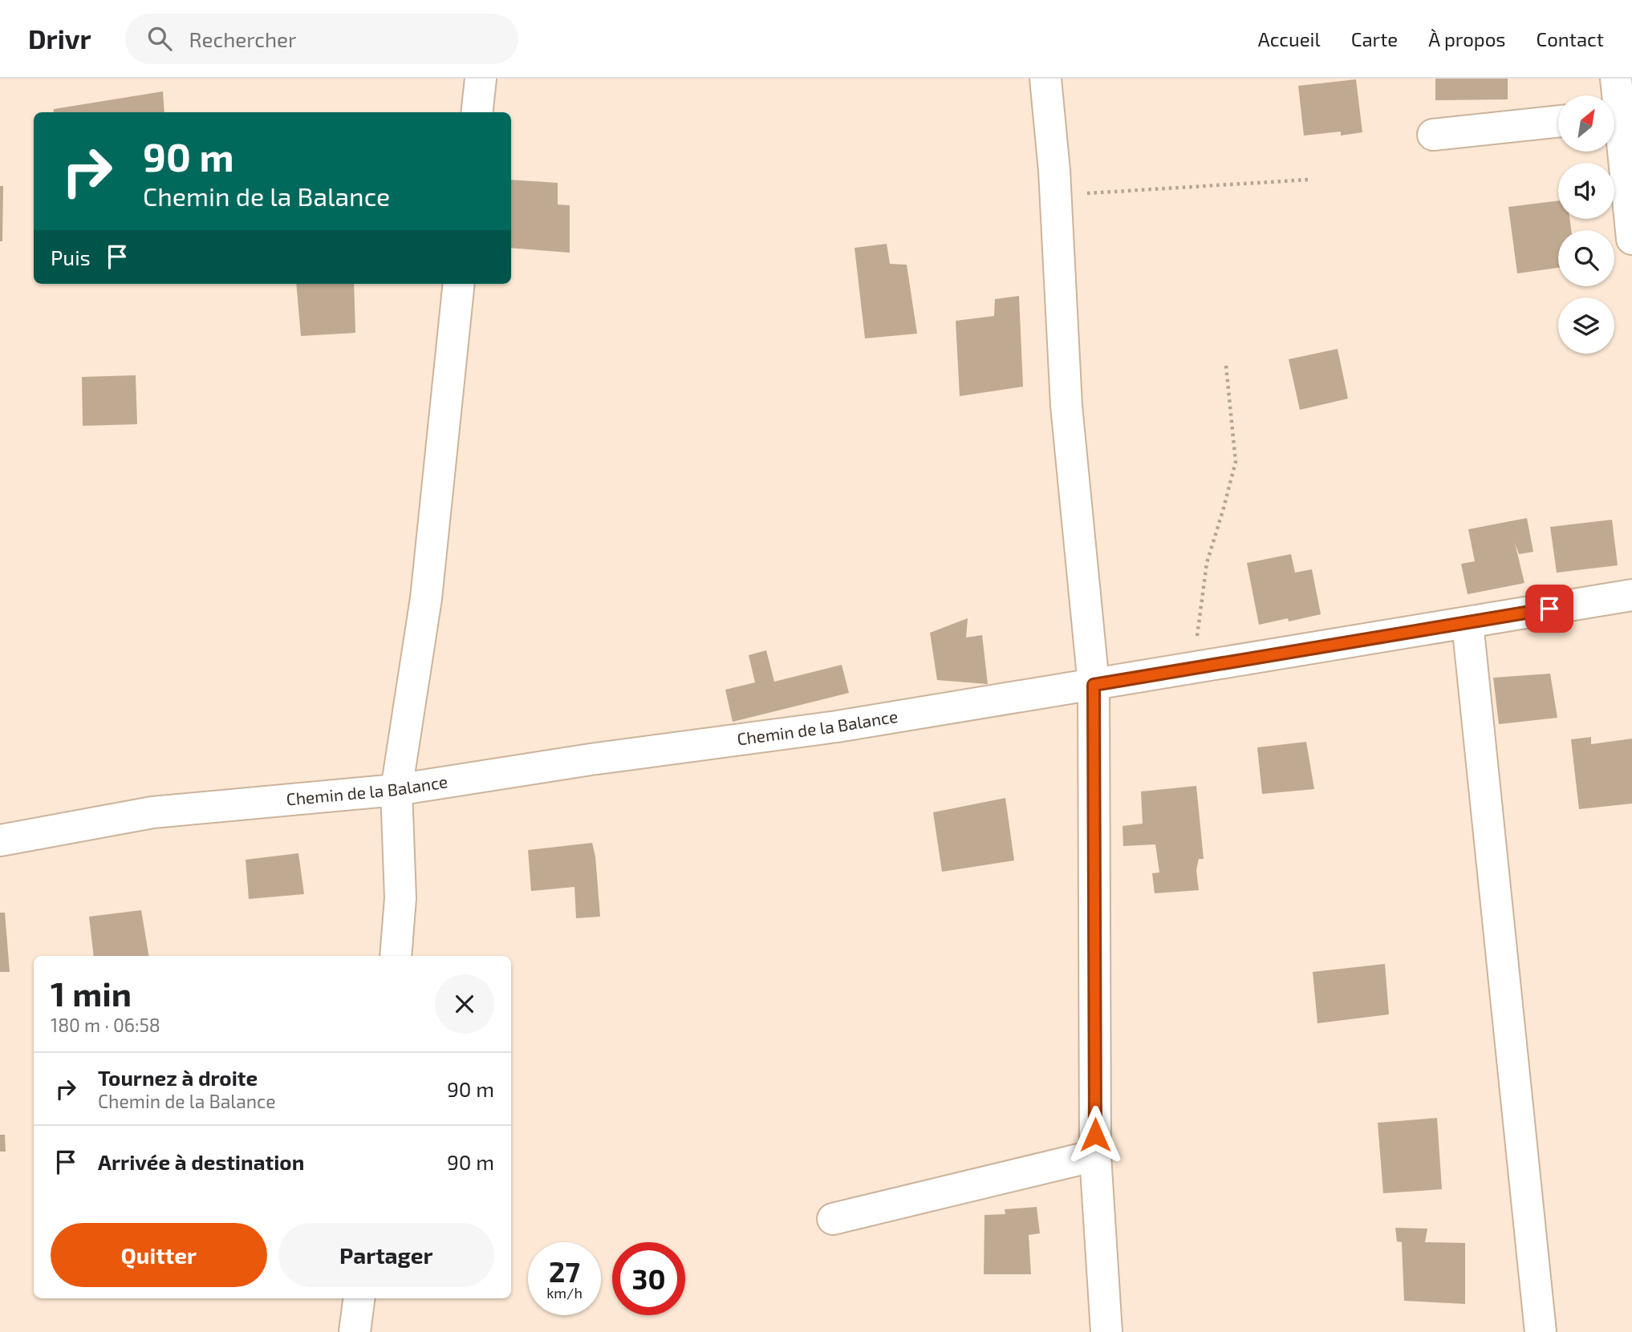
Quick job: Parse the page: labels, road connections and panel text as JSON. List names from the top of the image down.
{
  "streets": {
    "street": ["Chemin de la Balance"]
  },
  "north": "top right",
  "page": {
    "header": "Drivr",
    "search": "Rechercher",
    "nav": [
      "Accueil",
      "Carte",
      "À propos",
      "Contact"
    ],
    "turn": ["90 m", "Chemin de la Balance"],
    "then": "Puis",
    "heading": ["1 min", "180 m · 06:58"],
    "list": [
      {
        "name": "Tournez à droite",
        "note": "Chemin de la Balance",
        "value": "90 m"
      },
      {
        "name": "Arrivée à destination",
        "value": "90 m"
      }
    ],
    "buttons": ["Quitter", "Partager"],
    "speed": "27 km/h",
    "limit": "30"
  }
}
